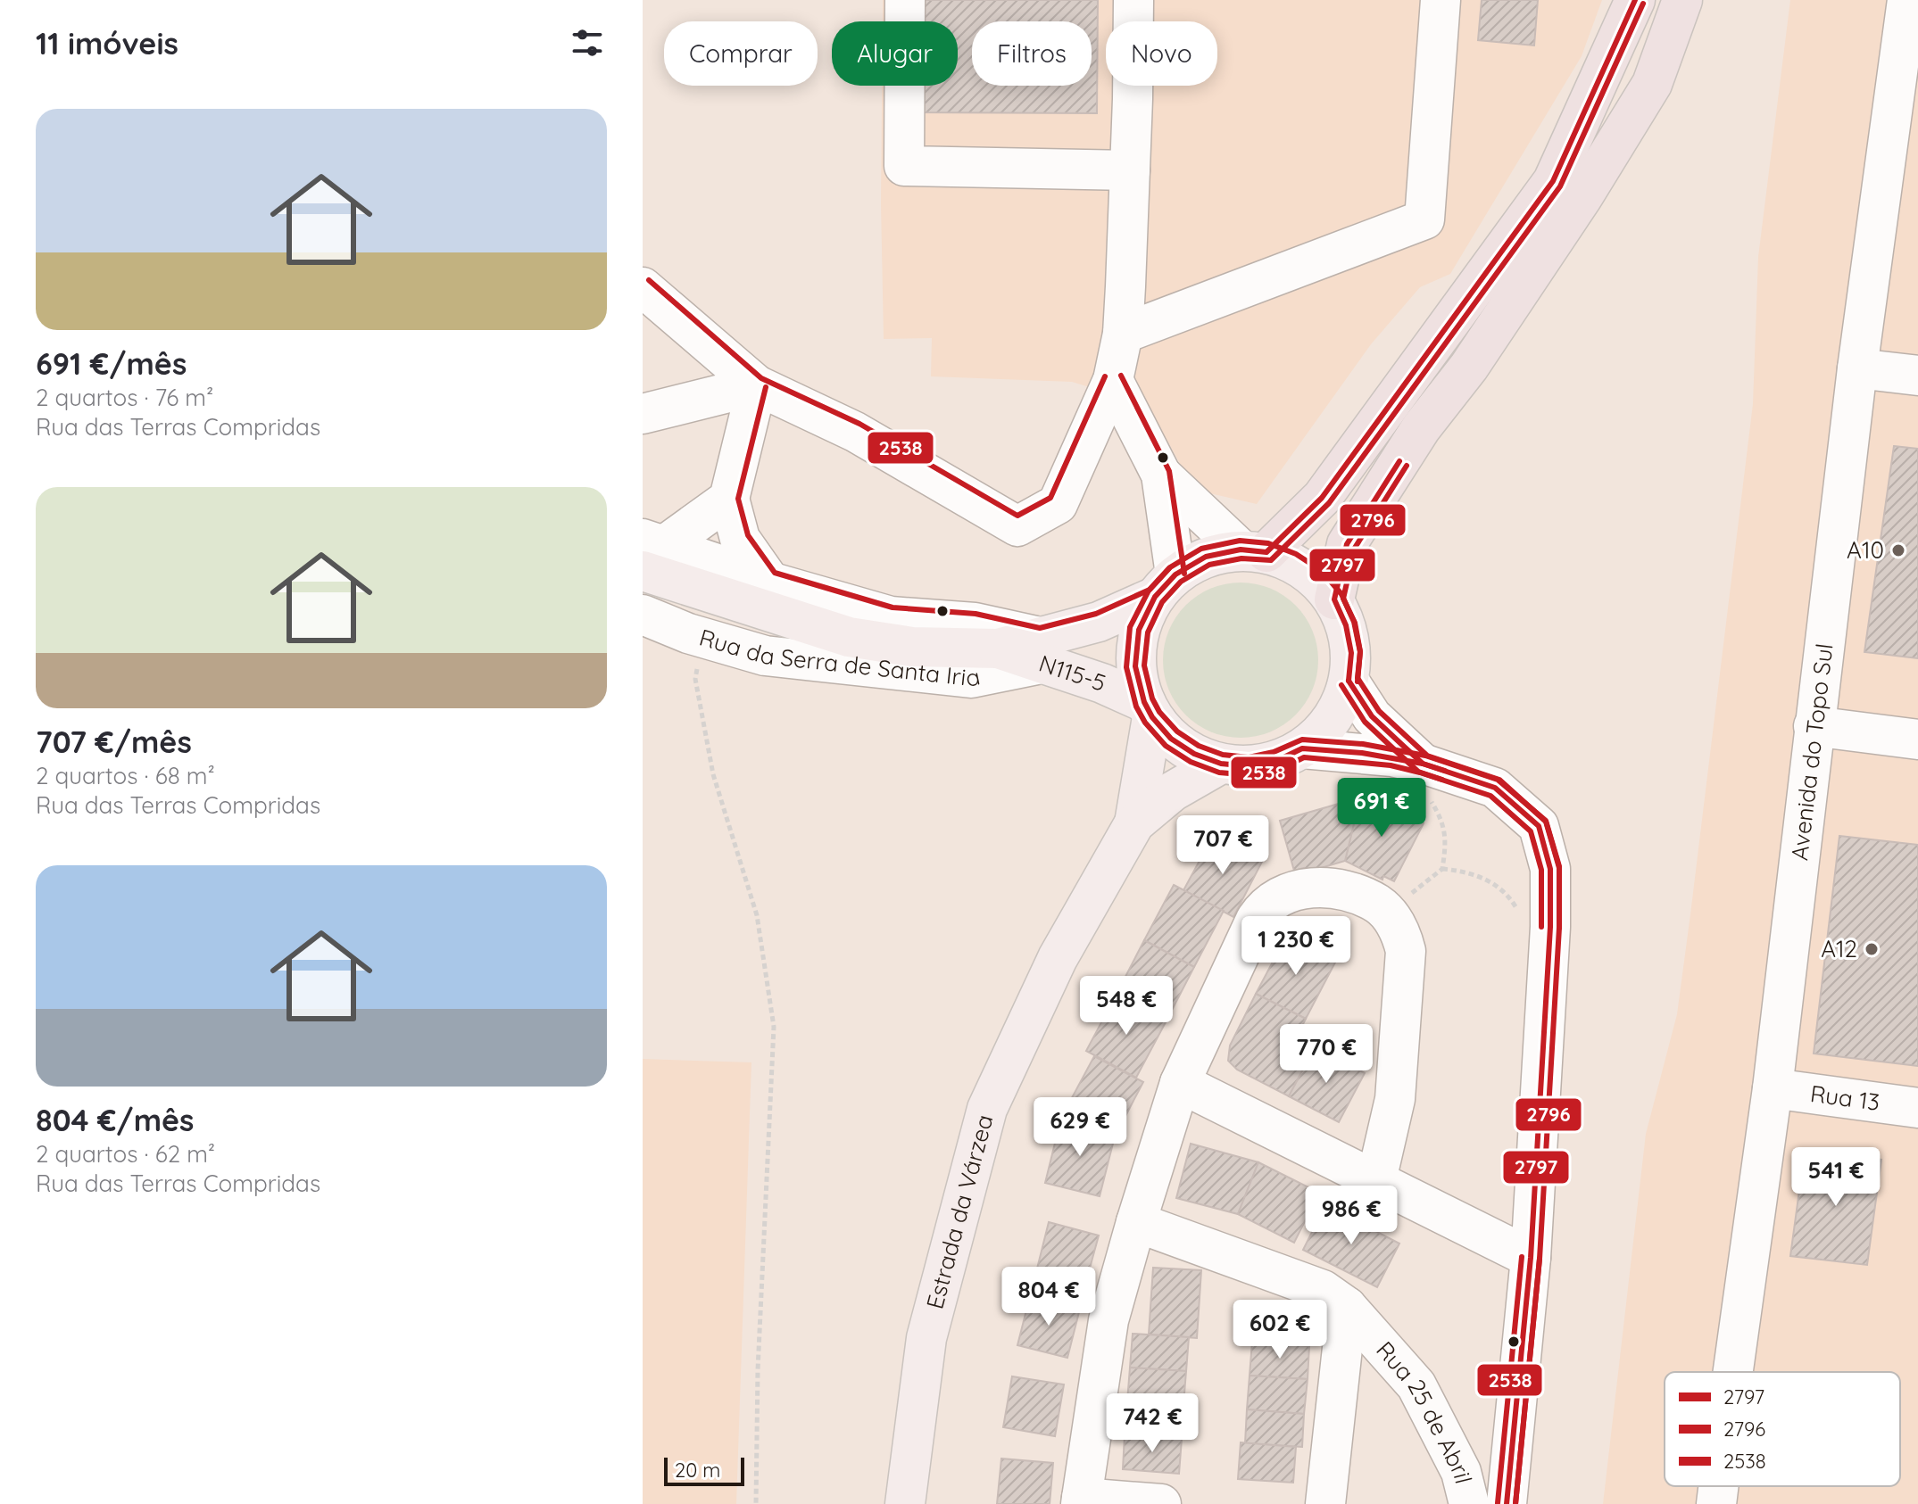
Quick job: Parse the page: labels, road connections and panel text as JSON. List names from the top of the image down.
{
  "streets": {
    "main road": ["N115-5", "Estrada da Várzea"],
    "street": [
      "Rua da Serra de Santa Iria",
      "Avenida do Topo Sul",
      "Rua 13",
      "Rua 25 de Abril"
    ]
  },
  "crossings": [
    ["Rua da Serra de Santa Iria", "N115-5"],
    ["N115-5", "Estrada da Várzea"],
    ["Avenida do Topo Sul", "Rua 13"]
  ],
  "places": ["A10", "A12"],
  "lines": ["transit line 2797", "transit line 2796", "transit line 2538"],
  "legend": ["2797", "2796", "2538"],
  "scale_bar": "20 m",
  "page": {
    "heading": "11 imóveis",
    "chip": [
      "Comprar",
      "Alugar",
      "Filtros",
      "Novo"
    ],
    "list": [
      {
        "name": "691 €/mês",
        "note": "2 quartos · 76 m² · Rua das Terras Compridas"
      },
      {
        "name": "707 €/mês",
        "note": "2 quartos · 68 m² · Rua das Terras Compridas"
      },
      {
        "name": "804 €/mês",
        "note": "2 quartos · 62 m² · Rua das Terras Compridas"
      }
    ],
    "price": [
      "691 €",
      "707 €",
      "1 230 €",
      "548 €",
      "770 €",
      "629 €",
      "541 €",
      "986 €",
      "804 €",
      "602 €",
      "742 €"
    ],
    "scale": "20 m"
  }
}
